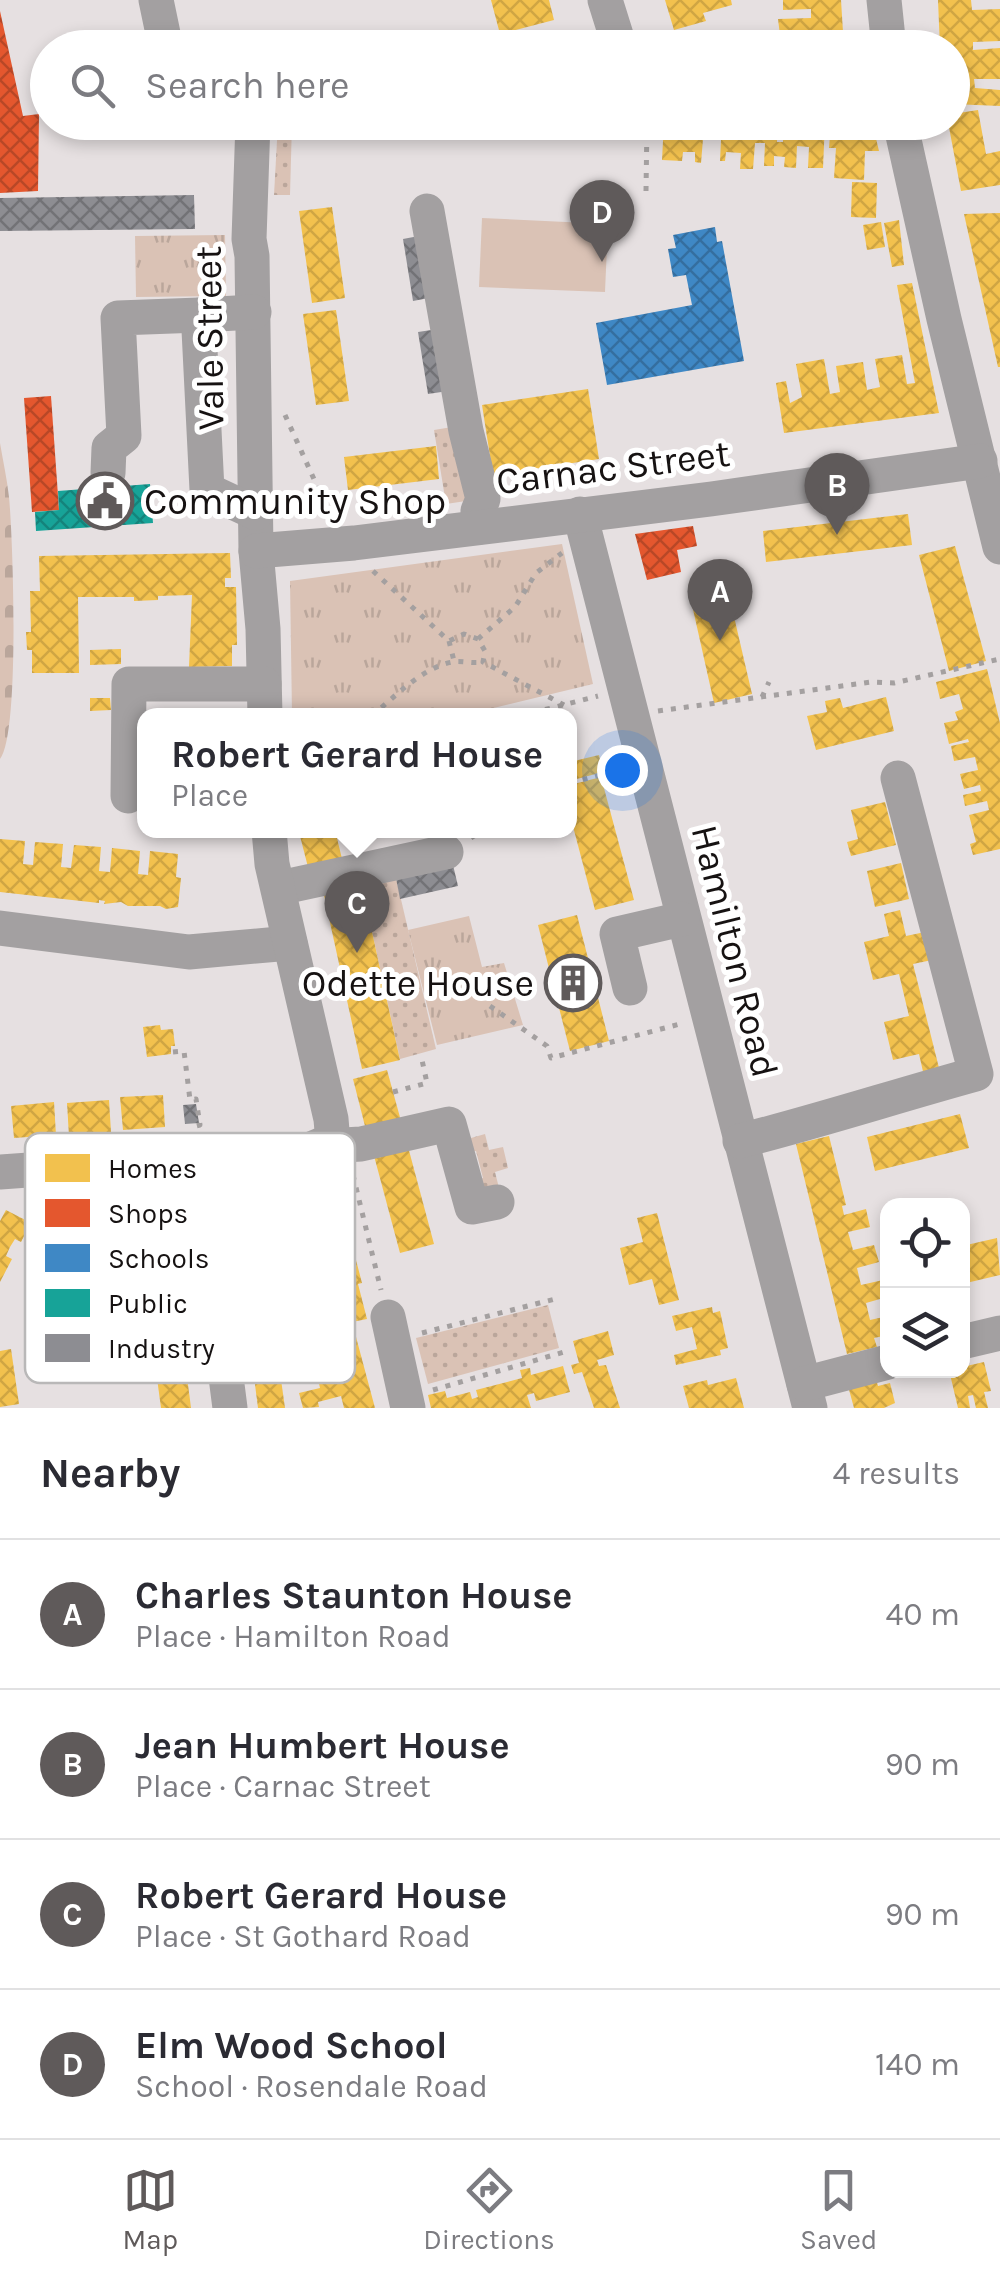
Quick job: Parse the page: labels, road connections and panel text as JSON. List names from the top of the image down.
{
  "streets": {
    "street": ["Vale Street", "Carnac Street", "Hamilton Road"]
  },
  "crossings": [
    ["Vale Street", "Carnac Street"],
    ["Carnac Street", "Hamilton Road"]
  ],
  "places": {
    "public building": ["Community Shop"],
    "building": ["Odette House"]
  },
  "legend": [
    "Homes",
    "Shops",
    "Schools",
    "Public",
    "Industry"
  ],
  "page": {
    "search": "Search here",
    "pins": [
      "D",
      "B",
      "A",
      "C"
    ],
    "popup": ["Robert Gerard House", "Place"],
    "heading": ["Nearby", "4 results"],
    "list": [
      {
        "mark": "A",
        "name": "Charles Staunton House",
        "note": "Place · Hamilton Road",
        "value": "40 m"
      },
      {
        "mark": "B",
        "name": "Jean Humbert House",
        "note": "Place · Carnac Street",
        "value": "90 m"
      },
      {
        "mark": "C",
        "name": "Robert Gerard House",
        "note": "Place · St Gothard Road",
        "value": "90 m"
      },
      {
        "mark": "D",
        "name": "Elm Wood School",
        "note": "School · Rosendale Road",
        "value": "140 m"
      }
    ],
    "nav": ["Map", "Directions", "Saved"]
  }
}
